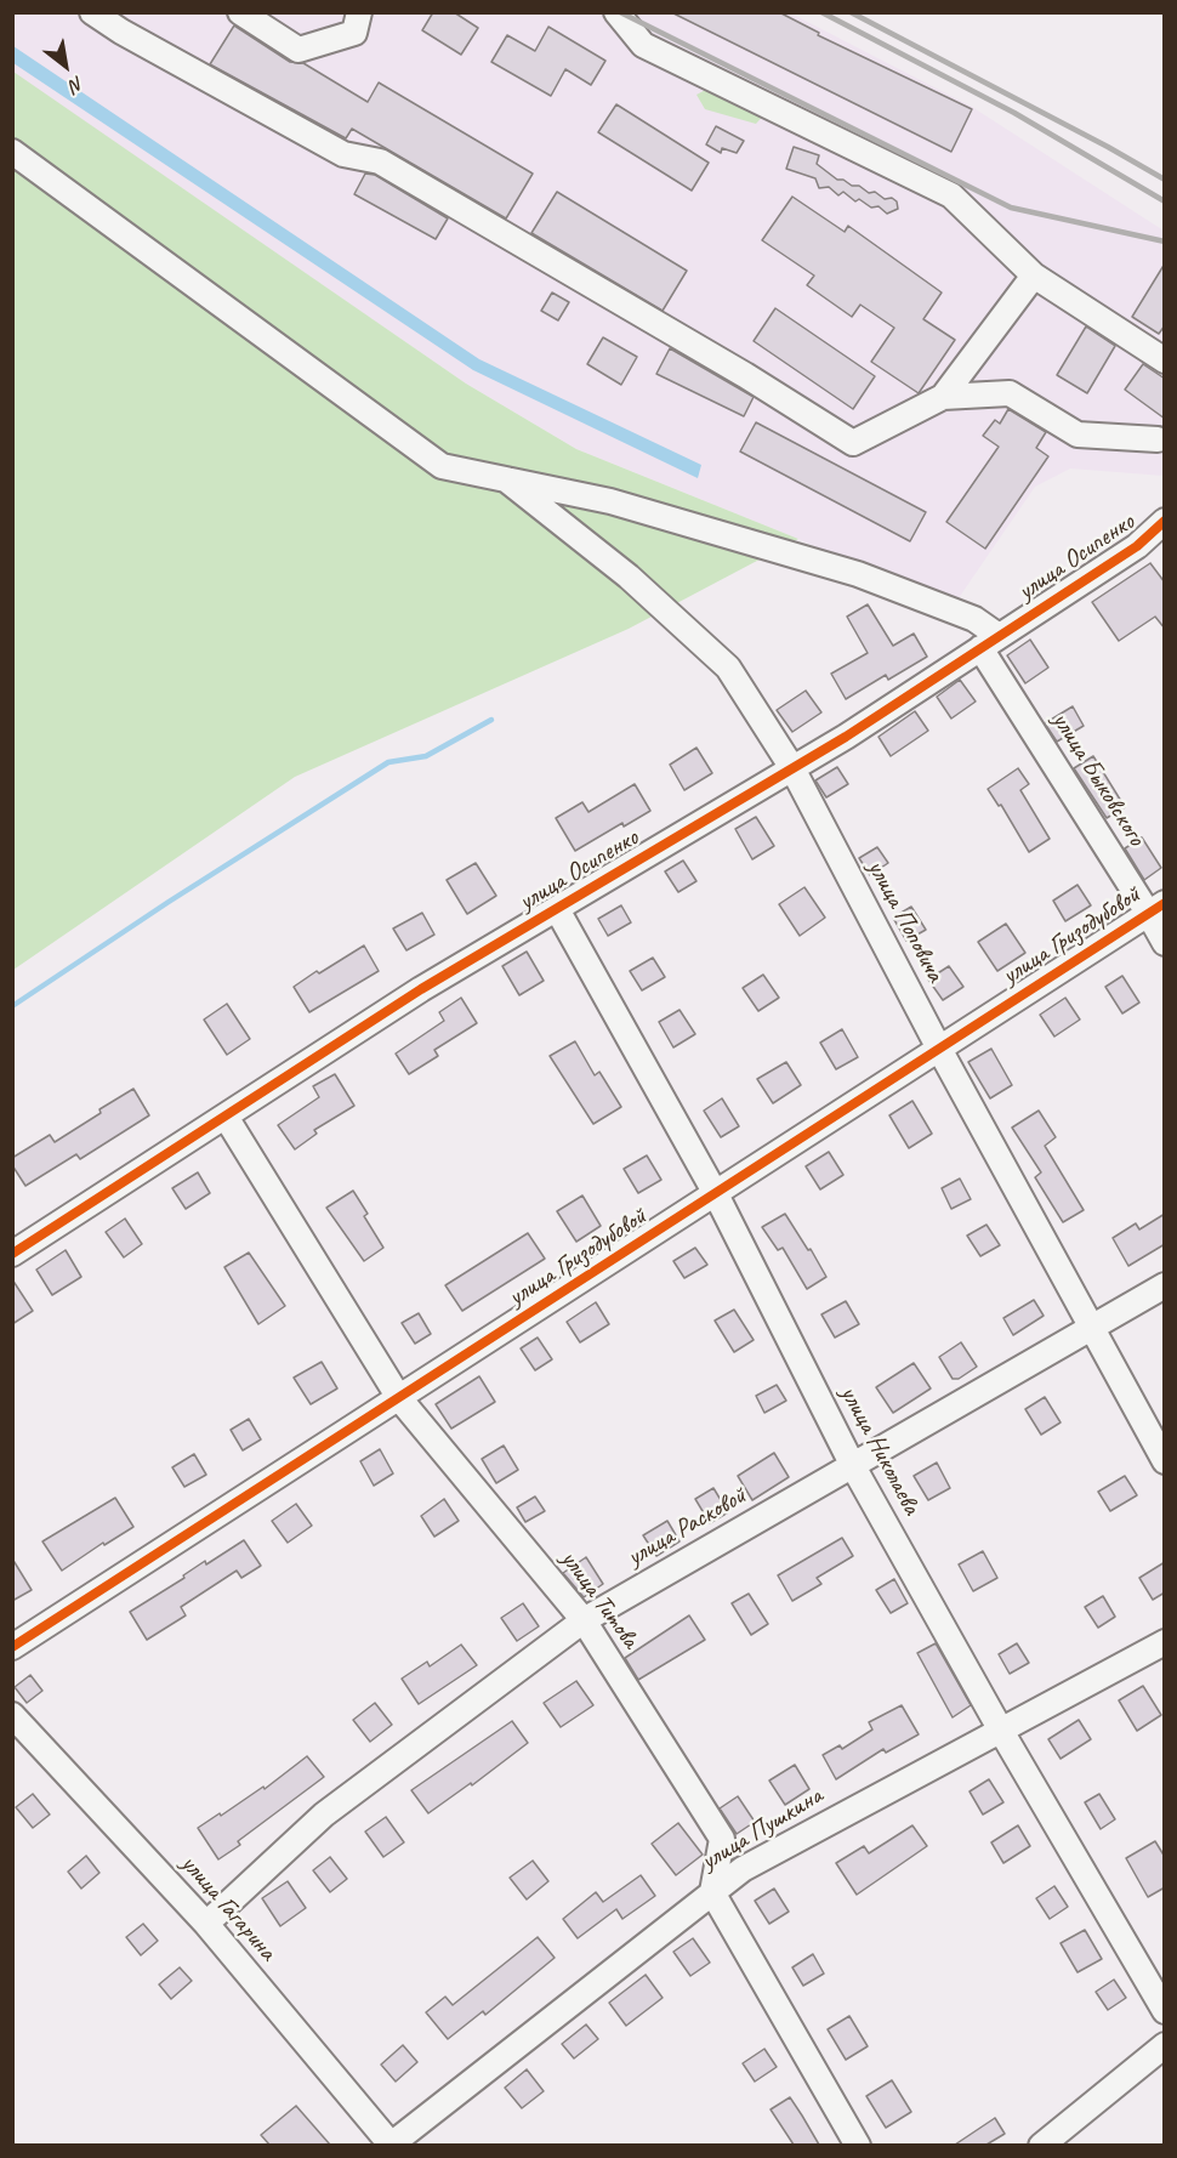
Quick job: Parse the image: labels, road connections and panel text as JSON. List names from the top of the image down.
{
  "streets": {
    "street": [
      "улица Осипенко",
      "улица Быковского",
      "улица Поповича",
      "улица Гризодубовой",
      "улица Николаева",
      "улица Расковой",
      "улица Титова",
      "улица Пушкина",
      "улица Гагарина"
    ]
  },
  "crossings": [
    ["улица Осипенко", "улица Быковского"],
    ["улица Осипенко", "улица Поповича"],
    ["улица Осипенко", "улица Николаева"],
    ["улица Осипенко", "улица Титова"],
    ["улица Быковского", "улица Гризодубовой"],
    ["улица Поповича", "улица Гризодубовой"],
    ["улица Поповича", "улица Расковой"],
    ["улица Гризодубовой", "улица Николаева"],
    ["улица Гризодубовой", "улица Титова"],
    ["улица Николаева", "улица Расковой"],
    ["улица Николаева", "улица Пушкина"],
    ["улица Расковой", "улица Титова"],
    ["улица Расковой", "улица Гагарина"],
    ["улица Титова", "улица Пушкина"],
    ["улица Пушкина", "улица Гагарина"]
  ],
  "north": "bottom right"
}
